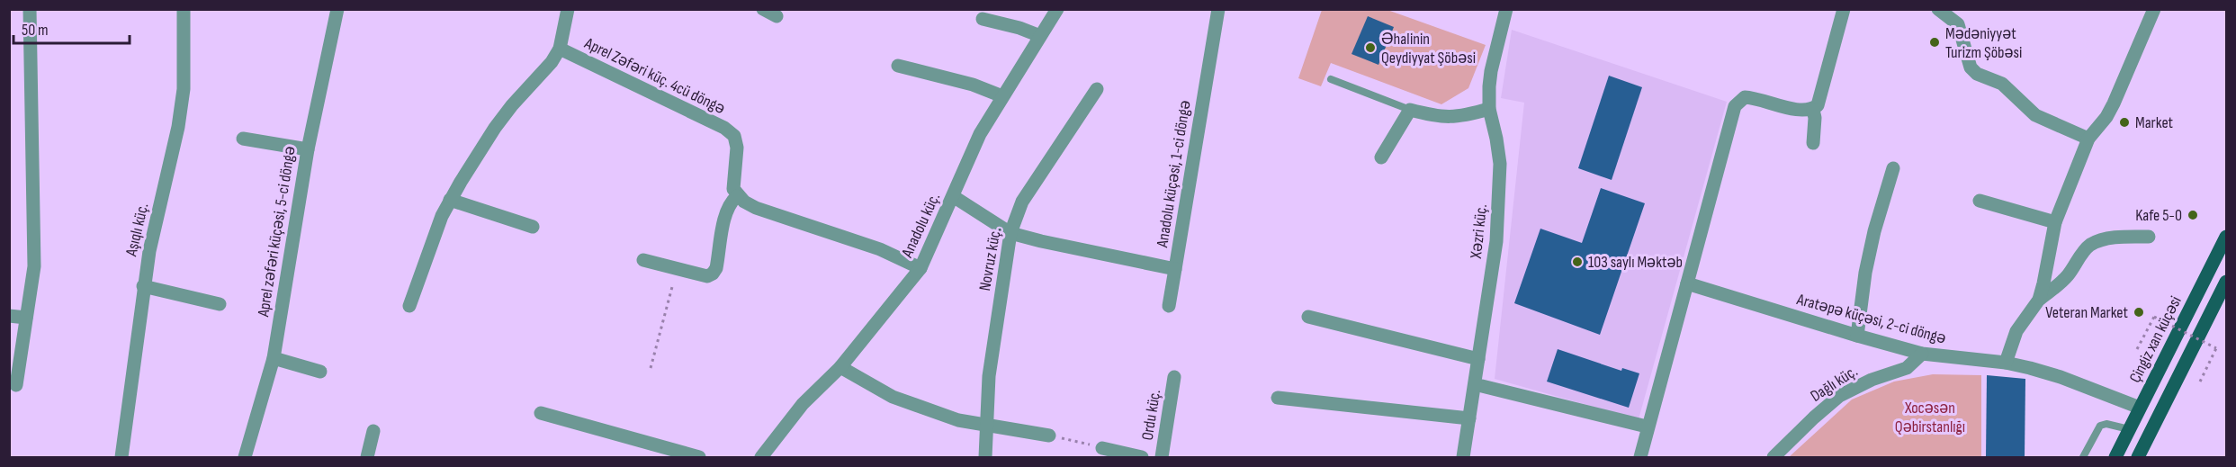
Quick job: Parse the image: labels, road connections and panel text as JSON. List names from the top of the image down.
{
  "streets": {
    "main road": ["Çingiz xan küçəsi"],
    "street": [
      "Aprel Zəfəri küç. 4cü döngə",
      "Anadolu küçəsi, 1-ci döngə",
      "Anadolu küç.",
      "Aşıqlı küç.",
      "Aprel zəfəri küçəsi, 5-ci döngə",
      "Xəzri küç.",
      "Novruz küç.",
      "Aratəpə küçəsi, 2-ci döngə",
      "Dağlı küç.",
      "Ordu küç."
    ]
  },
  "crossings": [
    ["Anadolu küçəsi, 1-ci döngə", "Anadolu küç."],
    ["Anadolu küçəsi, 1-ci döngə", "Novruz küç."],
    ["Aratəpə küçəsi, 2-ci döngə", "Çingiz xan küçəsi"],
    ["Aratəpə küçəsi, 2-ci döngə", "Dağlı küç."]
  ],
  "parks": ["Xocəsən Qəbirstanlığı"],
  "places": [
    "Mədəniyyət Turizm Şöbəsi",
    "Əhalinin Qeydiyyat Şöbəsi",
    "Market",
    "Kafe 5-0",
    "103 saylı Məktəb",
    "Veteran Market"
  ],
  "scale_bar": "50 m"
}
